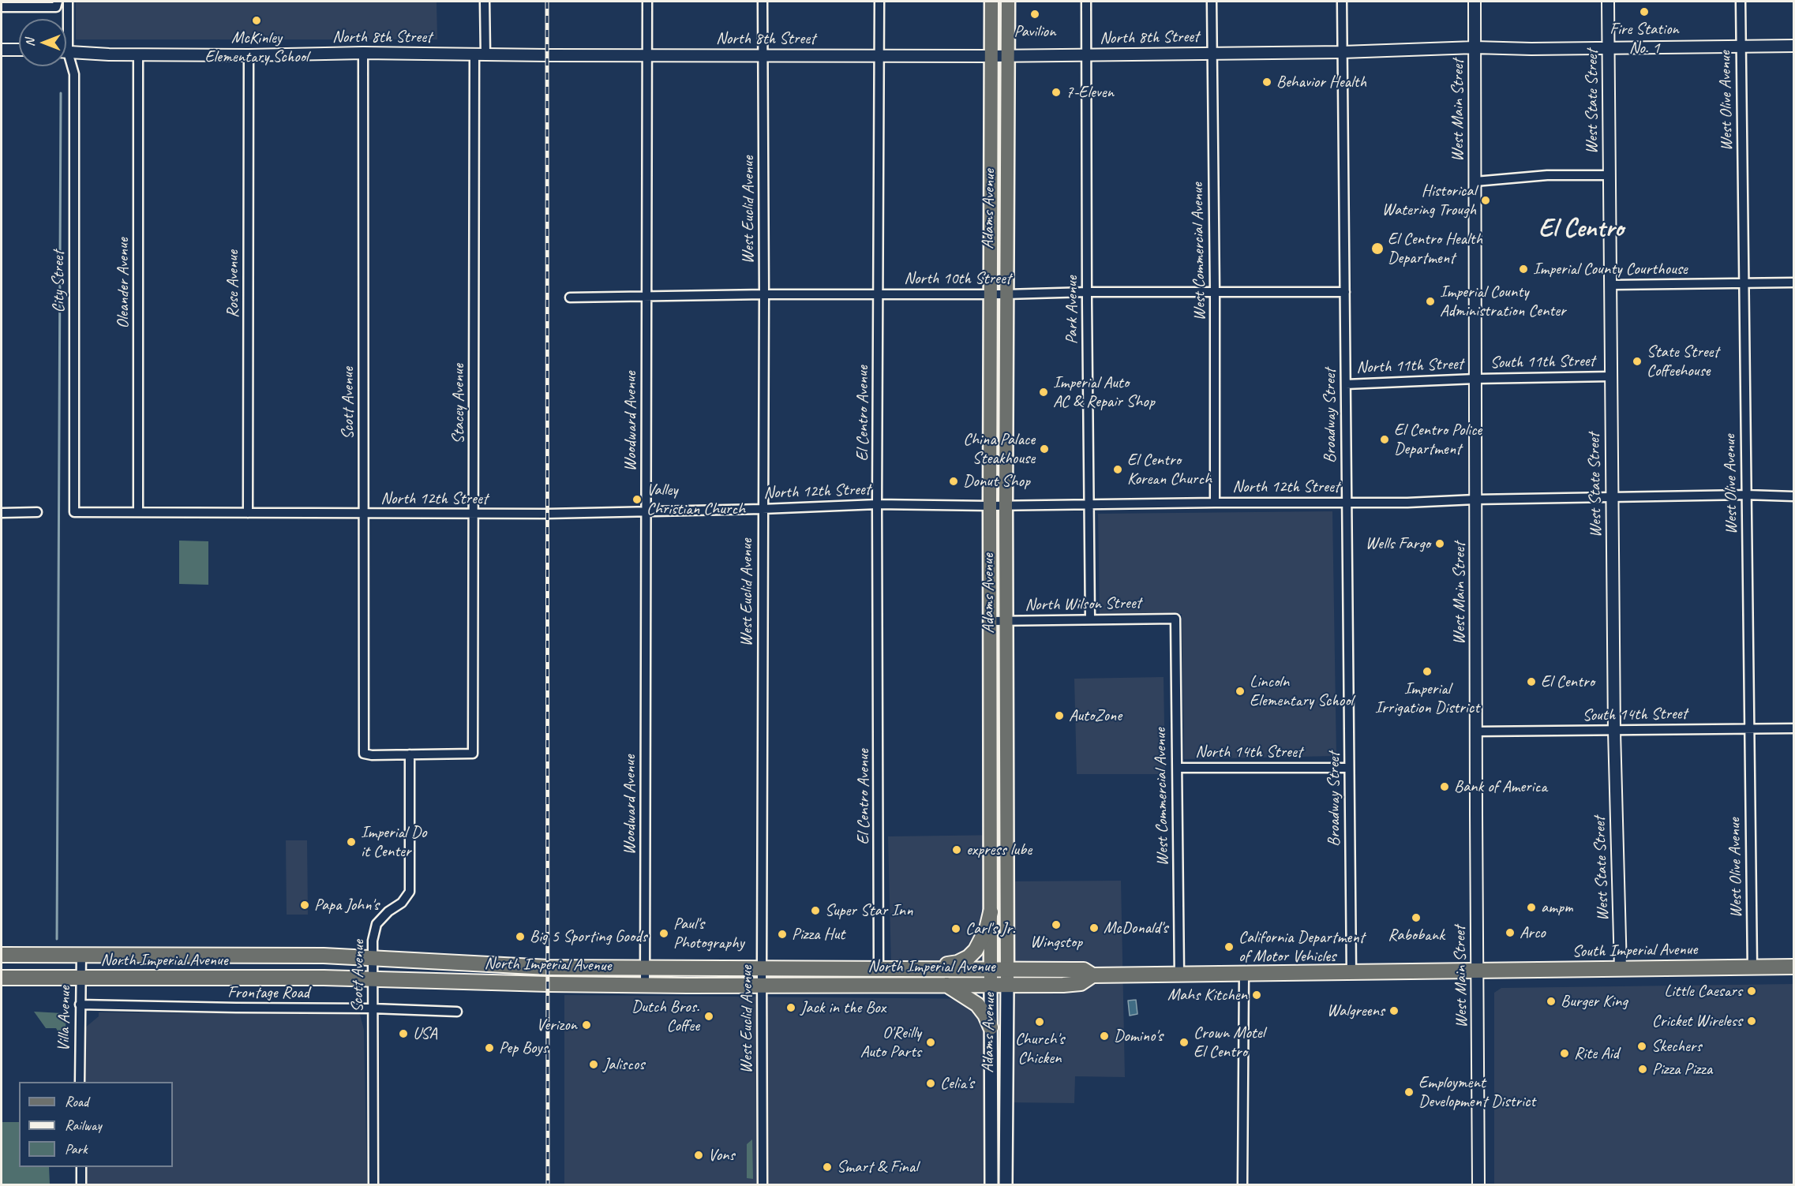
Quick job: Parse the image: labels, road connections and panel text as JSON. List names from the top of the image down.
{
  "streets": {
    "highway": ["South Imperial Avenue", "North Imperial Avenue"],
    "main road": ["Adams Avenue"],
    "street": [
      "North 8th Street",
      "West Olive Avenue",
      "West State Street",
      "West Main Street",
      "West Euclid Avenue",
      "West Commercial Avenue",
      "North 10th Street",
      "City Street",
      "Oleander Avenue",
      "Rose Avenue",
      "Park Avenue",
      "South 11th Street",
      "North 11th Street",
      "Scott Avenue",
      "Stacey Avenue",
      "El Centro Avenue",
      "Broadway Street",
      "Woodward Avenue",
      "North 12th Street",
      "North Wilson Street",
      "South 14th Street",
      "North 14th Street",
      "Frontage Road",
      "Villa Avenue"
    ]
  },
  "crossings": [
    ["North 8th Street", "West Olive Avenue"],
    ["North 8th Street", "West State Street"],
    ["North 8th Street", "West Main Street"],
    ["North 8th Street", "Adams Avenue"],
    ["North 8th Street", "West Euclid Avenue"],
    ["North 8th Street", "West Commercial Avenue"],
    ["North 8th Street", "Oleander Avenue"],
    ["North 8th Street", "Rose Avenue"],
    ["North 8th Street", "Park Avenue"],
    ["North 8th Street", "Scott Avenue"],
    ["North 8th Street", "Stacey Avenue"],
    ["North 8th Street", "El Centro Avenue"],
    ["North 8th Street", "Broadway Street"],
    ["North 8th Street", "Woodward Avenue"],
    ["West Olive Avenue", "North 12th Street"],
    ["West Olive Avenue", "South 14th Street"],
    ["West Olive Avenue", "South Imperial Avenue"],
    ["West State Street", "South 11th Street"],
    ["West State Street", "North 12th Street"],
    ["West State Street", "South 14th Street"],
    ["West State Street", "South Imperial Avenue"],
    ["West Main Street", "South 11th Street"],
    ["West Main Street", "North 11th Street"],
    ["West Main Street", "North 12th Street"],
    ["West Main Street", "South 14th Street"],
    ["West Main Street", "South Imperial Avenue"],
    ["West Main Street", "North Imperial Avenue"],
    ["Adams Avenue", "North 10th Street"],
    ["Adams Avenue", "North 12th Street"],
    ["Adams Avenue", "North Wilson Street"],
    ["Adams Avenue", "North Imperial Avenue"],
    ["West Euclid Avenue", "North 10th Street"],
    ["West Euclid Avenue", "North 12th Street"],
    ["West Euclid Avenue", "North Imperial Avenue"],
    ["West Commercial Avenue", "North 10th Street"],
    ["West Commercial Avenue", "North 12th Street"],
    ["West Commercial Avenue", "North Wilson Street"],
    ["West Commercial Avenue", "North 14th Street"],
    ["West Commercial Avenue", "North Imperial Avenue"],
    ["North 10th Street", "Park Avenue"],
    ["North 10th Street", "El Centro Avenue"],
    ["North 10th Street", "Broadway Street"],
    ["North 10th Street", "Woodward Avenue"],
    ["City Street", "North 12th Street"],
    ["Oleander Avenue", "North 12th Street"],
    ["Rose Avenue", "North 12th Street"],
    ["Park Avenue", "North 12th Street"],
    ["Park Avenue", "North Wilson Street"],
    ["South 11th Street", "North 11th Street"],
    ["North 11th Street", "Broadway Street"],
    ["Scott Avenue", "Stacey Avenue"],
    ["Scott Avenue", "North 12th Street"],
    ["Scott Avenue", "North Imperial Avenue"],
    ["Scott Avenue", "Frontage Road"],
    ["Stacey Avenue", "North 12th Street"],
    ["El Centro Avenue", "North 12th Street"],
    ["El Centro Avenue", "North Imperial Avenue"],
    ["Broadway Street", "North 12th Street"],
    ["Broadway Street", "North 14th Street"],
    ["Broadway Street", "North Imperial Avenue"],
    ["Woodward Avenue", "North 12th Street"],
    ["Woodward Avenue", "North Imperial Avenue"],
    ["South Imperial Avenue", "North Imperial Avenue"],
    ["North Imperial Avenue", "Villa Avenue"],
    ["Frontage Road", "Villa Avenue"]
  ],
  "districts": ["El Centro"],
  "places": [
    "Fire Station No. 1",
    "Pavilion",
    "McKinley Elementary School",
    "Behavior Health",
    "7-Eleven",
    "Historical Watering Trough",
    "El Centro Health Department",
    "Imperial County Courthouse",
    "Imperial County Administration Center",
    "State Street Coffeehouse",
    "Imperial Auto AC & Repair Shop",
    "El Centro Police Department",
    "China Palace Steakhouse",
    "El Centro Korean Church",
    "Donut Shop",
    "Valley Christian Church",
    "Wells Fargo",
    "Imperial Irrigation District",
    "El Centro",
    "Lincoln Elementary School",
    "AutoZone",
    "Bank of America",
    "Imperial Do it Center",
    "express lube",
    "Papa John's",
    "ampm",
    "Super Star Inn",
    "Rabobank",
    "Wingstop",
    "McDonald's",
    "Carl's Jr.",
    "Arco",
    "Paul's Photography",
    "Pizza Hut",
    "Big 5 Sporting Goods",
    "California Department of Motor Vehicles",
    "Little Caesars",
    "Mahs Kitchen",
    "Burger King",
    "Jack in the Box",
    "Walgreens",
    "Dutch Bros. Coffee",
    "Cricket Wireless",
    "Church's Chicken",
    "Verizon",
    "USA",
    "Domino's",
    "O'Reilly Auto Parts",
    "Crown Motel El Centro",
    "Skechers",
    "Pep Boys",
    "Rite Aid",
    "Jaliscos",
    "Pizza Pizza",
    "Celia's",
    "Employment Development District",
    "Vons",
    "Smart & Final"
  ],
  "legend": ["Road", "Railway", "Park"],
  "north": "left"
}
